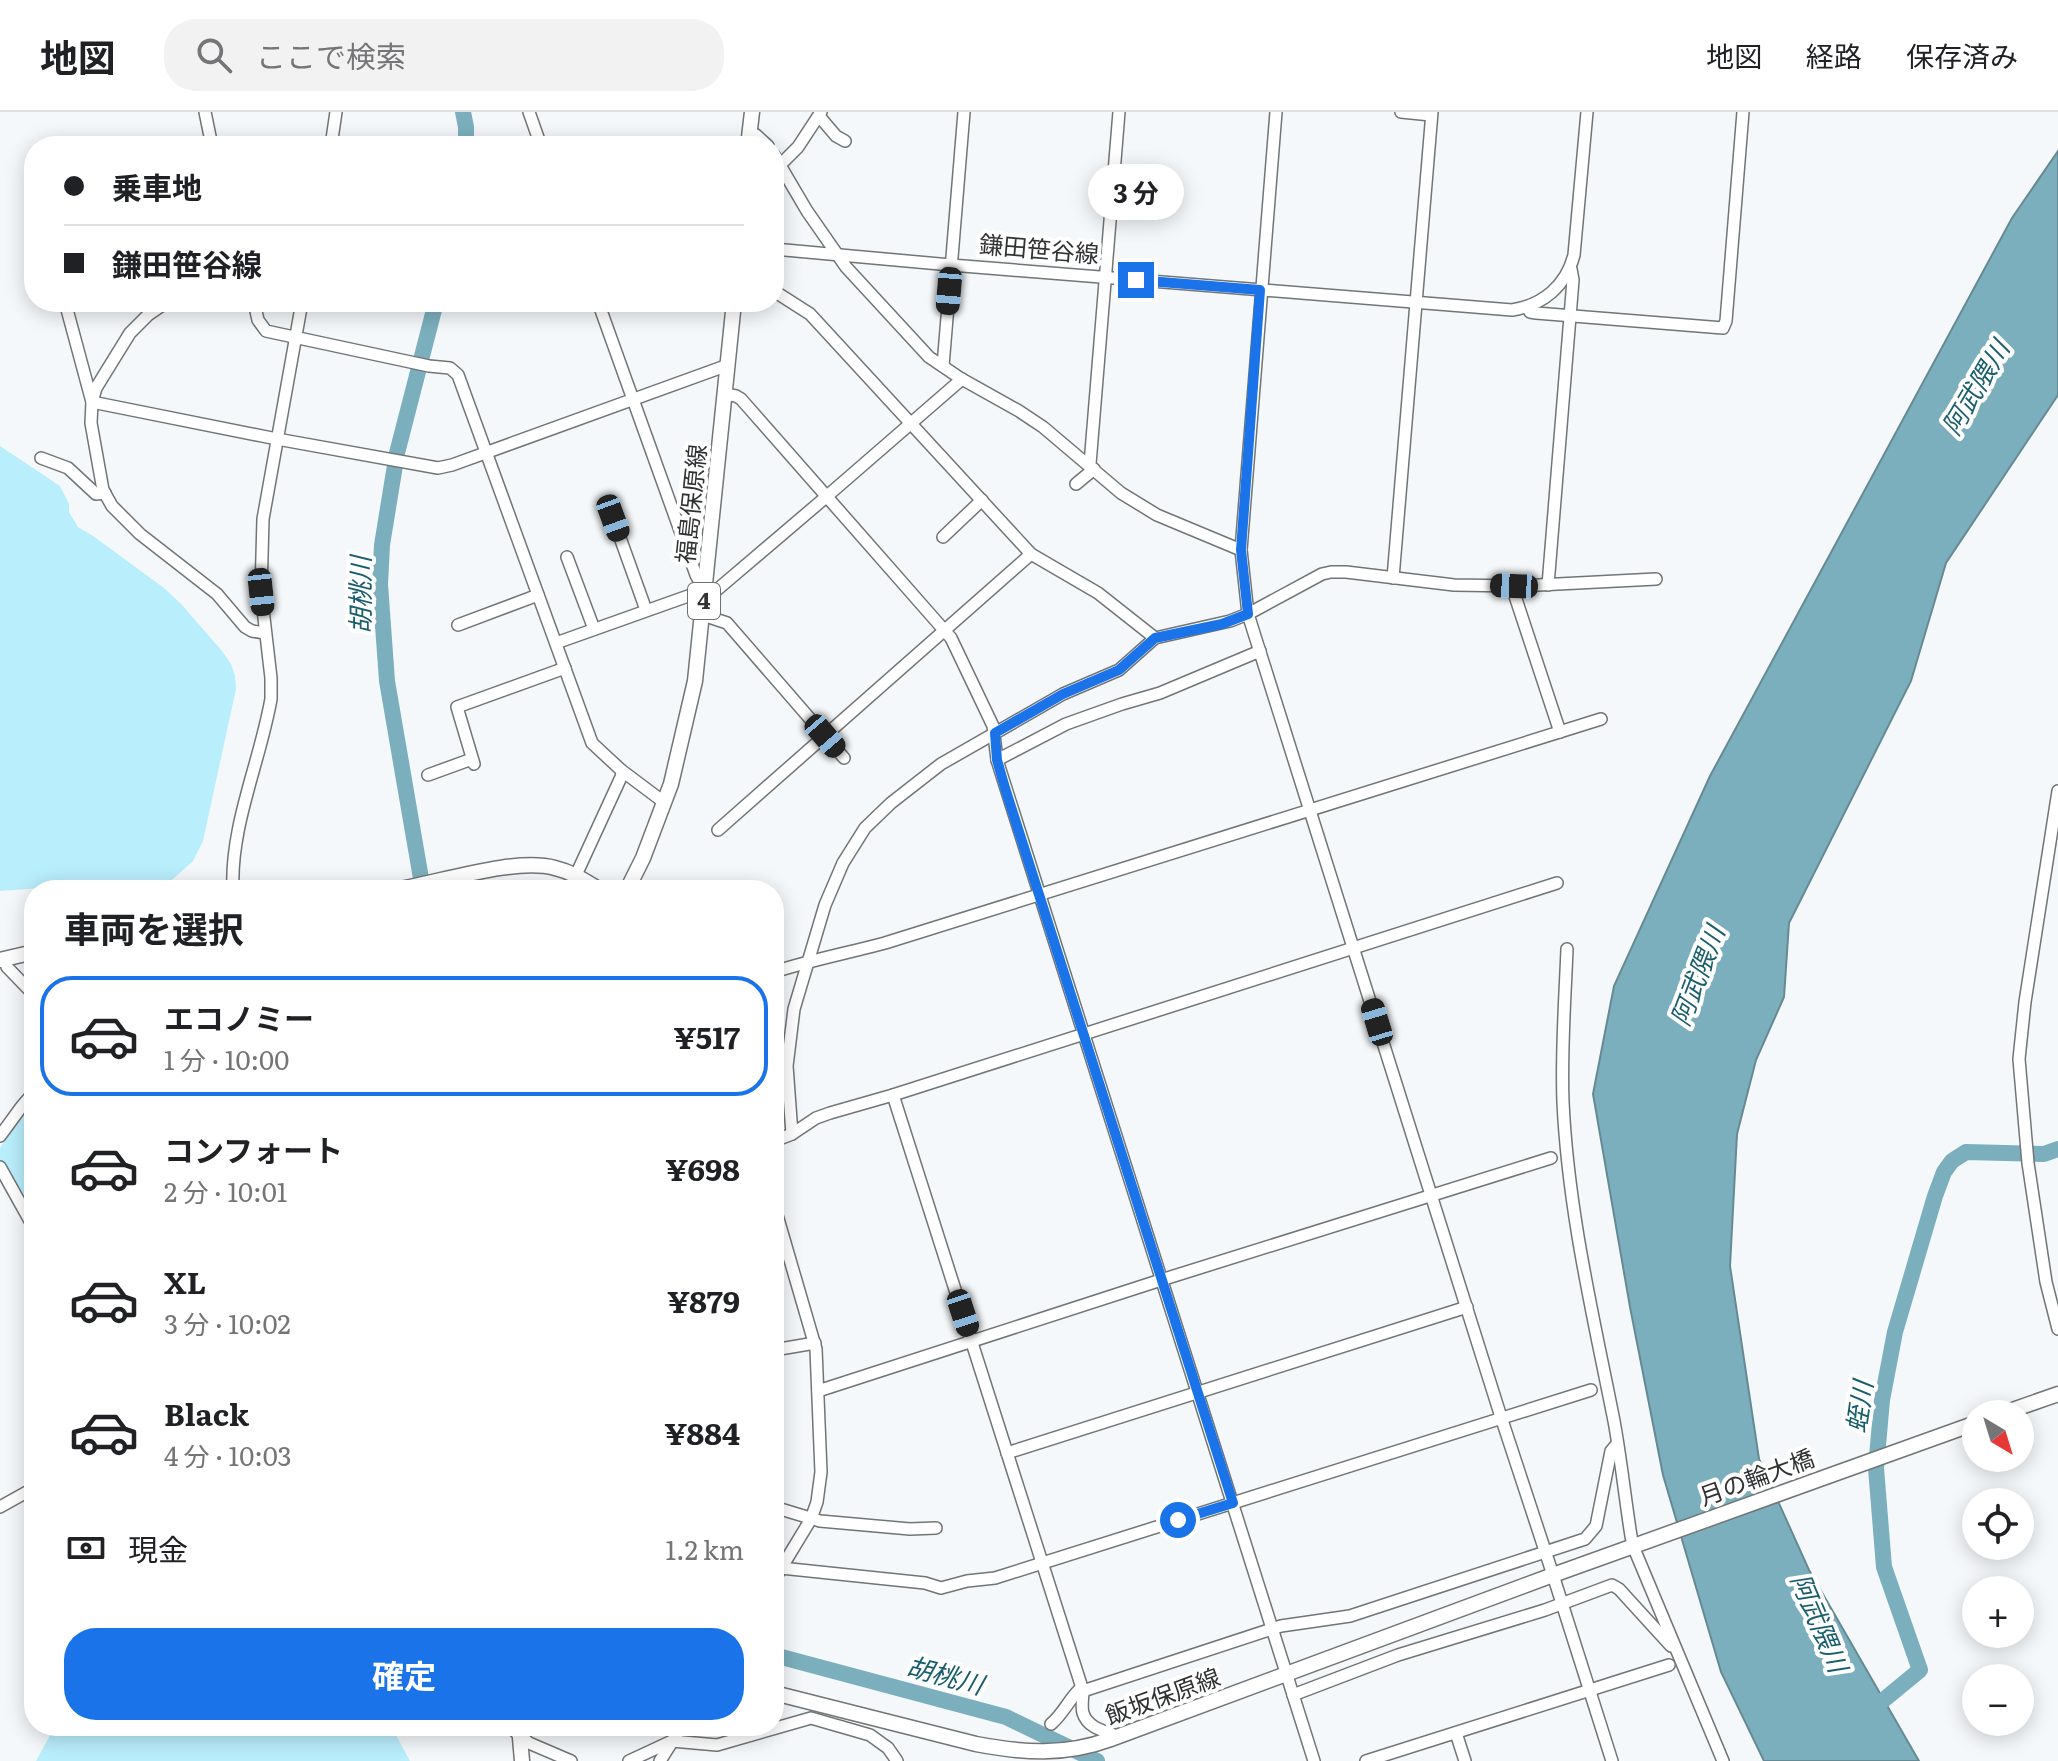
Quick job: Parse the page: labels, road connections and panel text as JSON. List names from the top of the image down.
{
  "streets": {
    "main road": [
      "福島保原線",
      "4",
      "月の輪大橋",
      "飯坂保原線"
    ],
    "street": ["鎌田笹谷線"]
  },
  "crossings": [
    ["月の輪大橋", "飯坂保原線"]
  ],
  "water": ["阿武隈川", "胡桃川", "蛭川"],
  "north": "bottom right",
  "page": {
    "header": "地図",
    "search": "ここで検索",
    "nav": ["地図", "経路", "保存済み"],
    "banner": ["乗車地", "鎌田笹谷線"],
    "bubble": "3 分",
    "heading": "車両を選択",
    "list": [
      {
        "name": "エコノミー",
        "note": "1 分 · 10:00",
        "value": "¥517"
      },
      {
        "name": "コンフォート",
        "note": "2 分 · 10:01",
        "value": "¥698"
      },
      {
        "name": "XL",
        "note": "3 分 · 10:02",
        "value": "¥879"
      },
      {
        "name": "Black",
        "note": "4 分 · 10:03",
        "value": "¥884"
      }
    ],
    "map_buttons": ["+", "−"],
    "pay": ["現金", "1.2 km"],
    "buttons": "確定"
  }
}
